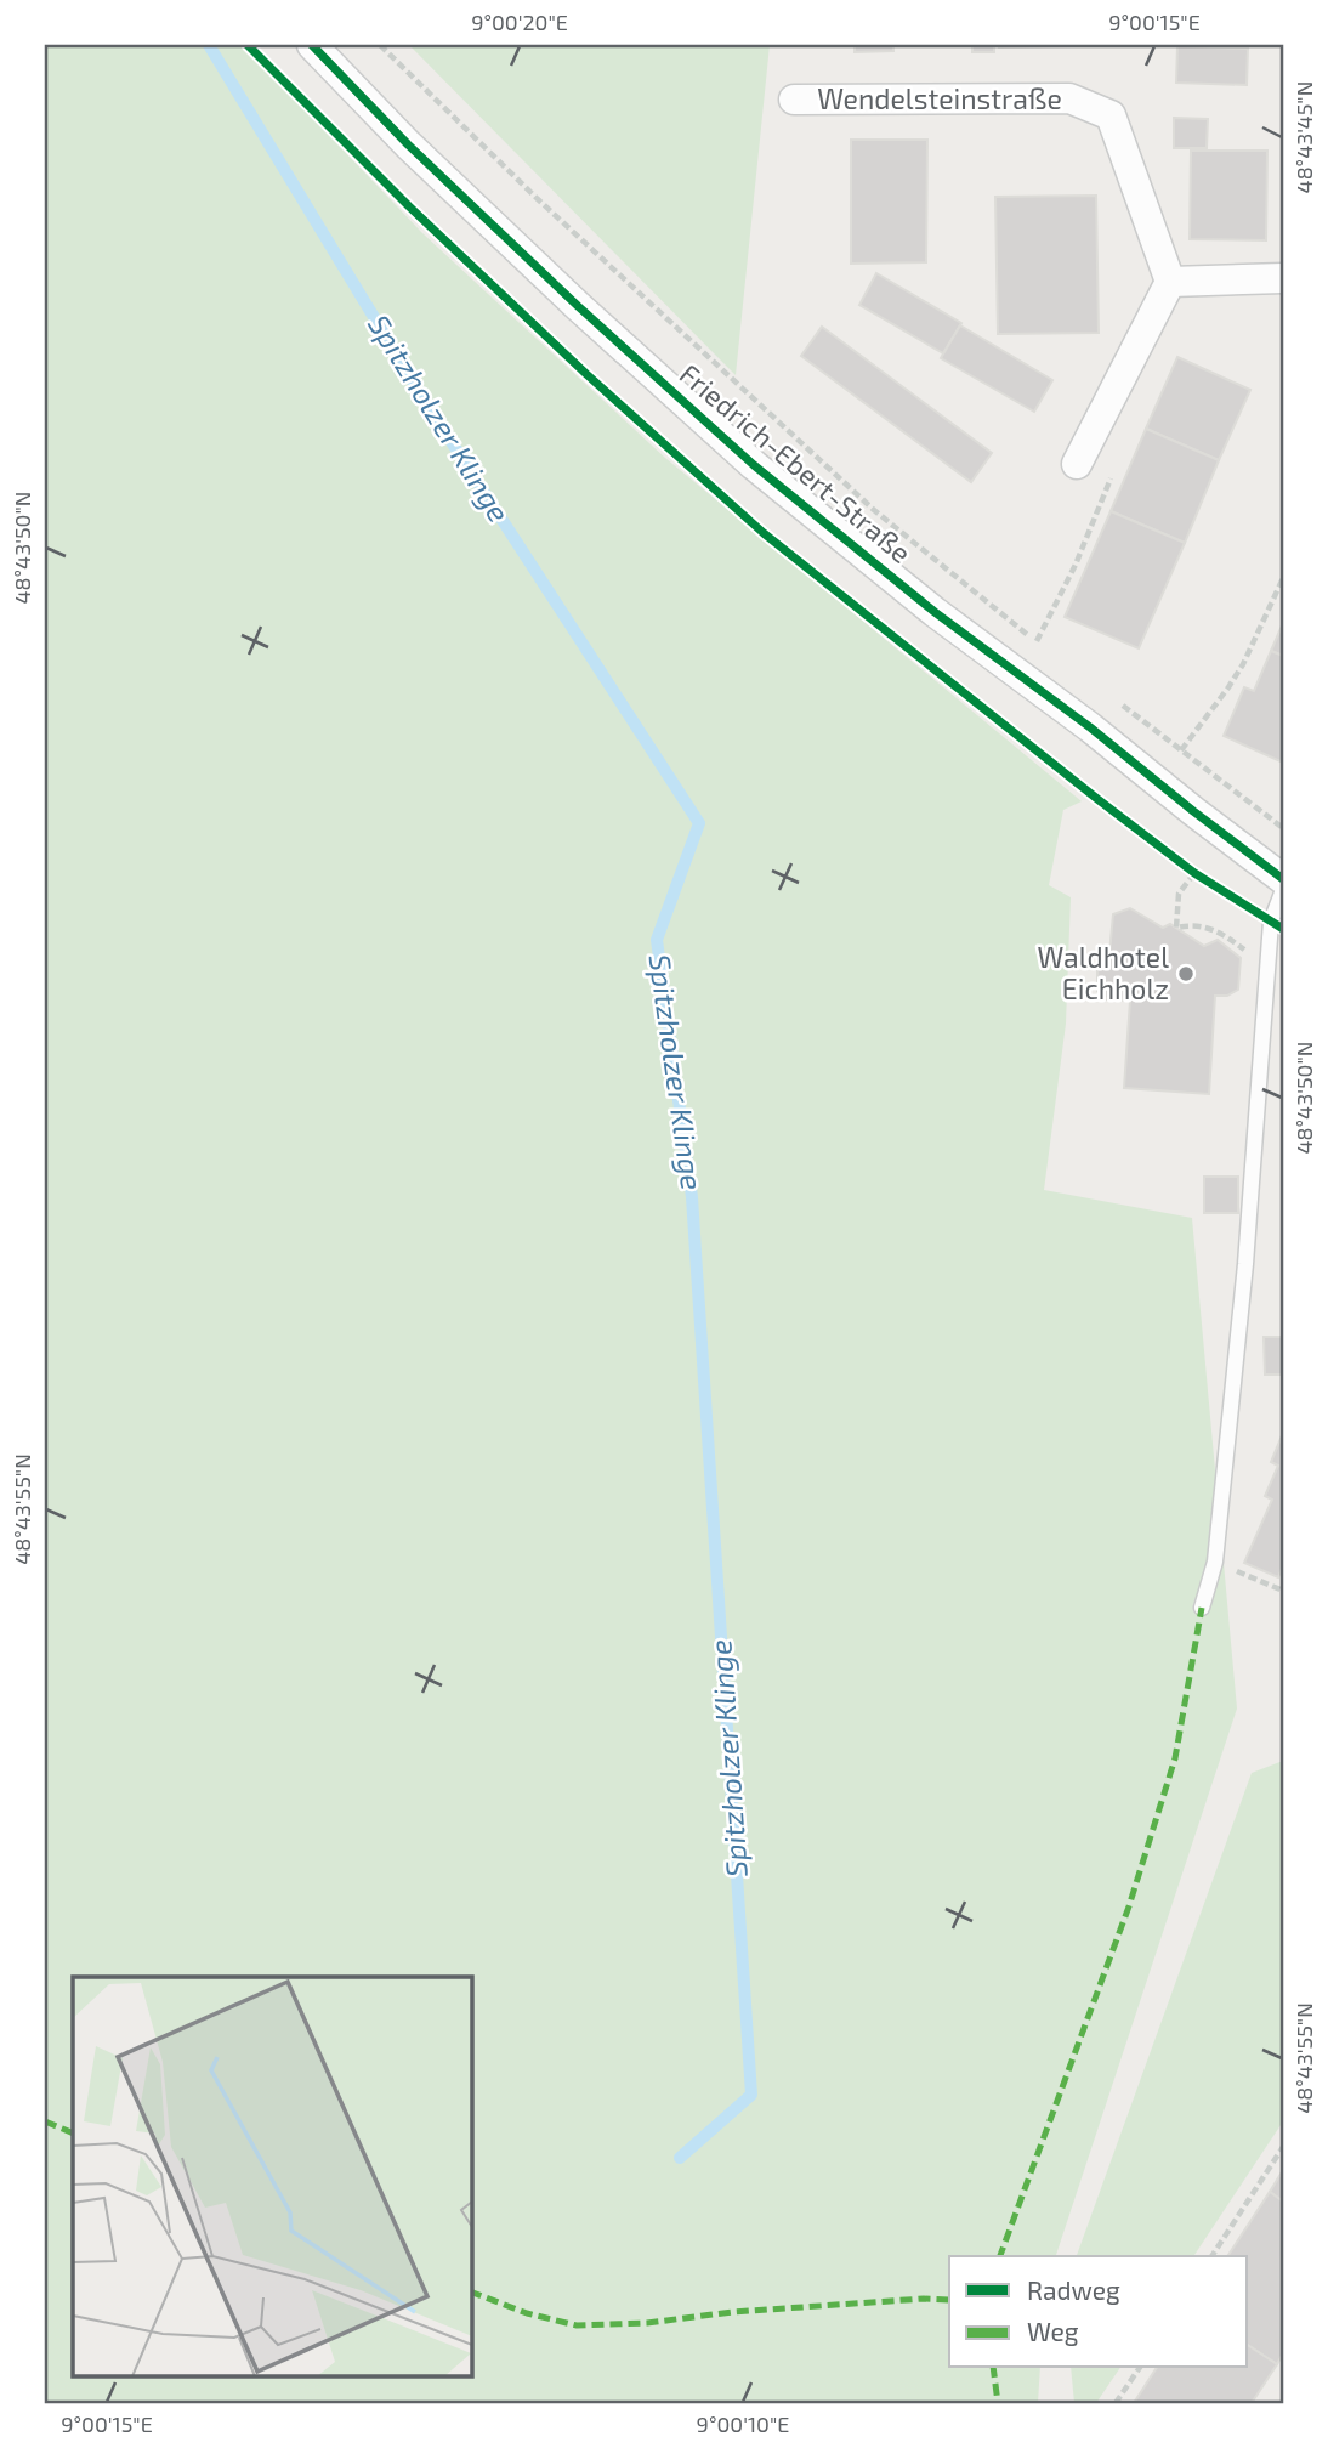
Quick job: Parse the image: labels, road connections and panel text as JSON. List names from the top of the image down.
{
  "streets": {
    "street": ["Wendelsteinstraße", "Friedrich-Ebert-Straße"]
  },
  "water": ["Spitzholzer Klinge"],
  "places": ["Waldhotel Eichholz"],
  "legend": ["Radweg", "Weg"],
  "coordinates": [
    "9°00'20\"E",
    "9°00'15\"E",
    "48°43'45\"N",
    "48°43'50\"N",
    "48°43'55\"N",
    "9°00'10\"E"
  ]
}
